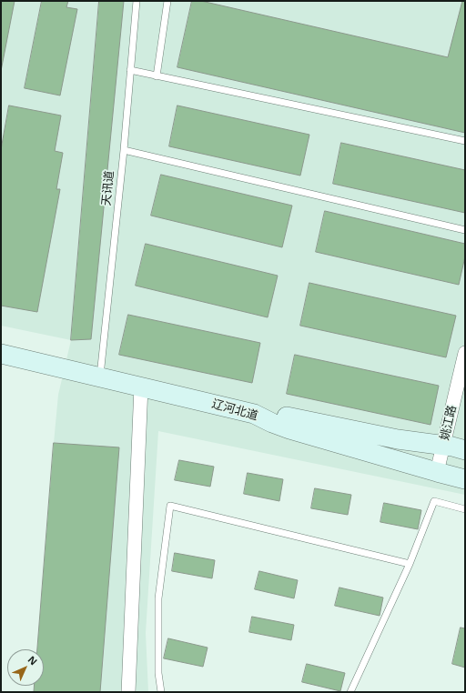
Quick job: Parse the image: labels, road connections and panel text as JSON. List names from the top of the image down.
{
  "streets": {
    "street": ["辽河北道", "姚江路"],
    "lane": ["天讯道"]
  },
  "crossings": [
    ["天讯道", "辽河北道"],
    ["辽河北道", "姚江路"]
  ],
  "north": "top right"
}
